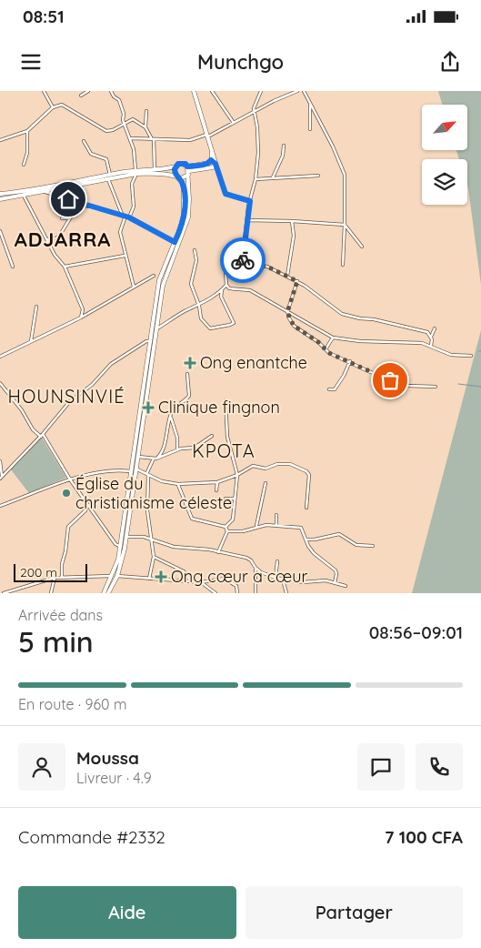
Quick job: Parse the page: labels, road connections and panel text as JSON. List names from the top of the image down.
{
  "districts": ["ADJARRA", "HOUNSINVIÉ", "KPOTA"],
  "places": {
    "health": ["Ong enantche", "Clinique fingnon", "Ong cœur a cœur"],
    "other": ["Église du christianisme céleste"]
  },
  "scale_bar": "200 m",
  "north": "top right",
  "page": {
    "status": "08:51",
    "header": "Munchgo",
    "scale": "200 m",
    "heading": ["5 min", "Arrivée dans", "08:56–09:01"],
    "panel": [
      "Moussa",
      "Livreur · 4.9",
      "Commande #2332",
      "7 100 CFA"
    ],
    "bar": "En route · 960 m",
    "buttons": ["Aide", "Partager"]
  }
}
